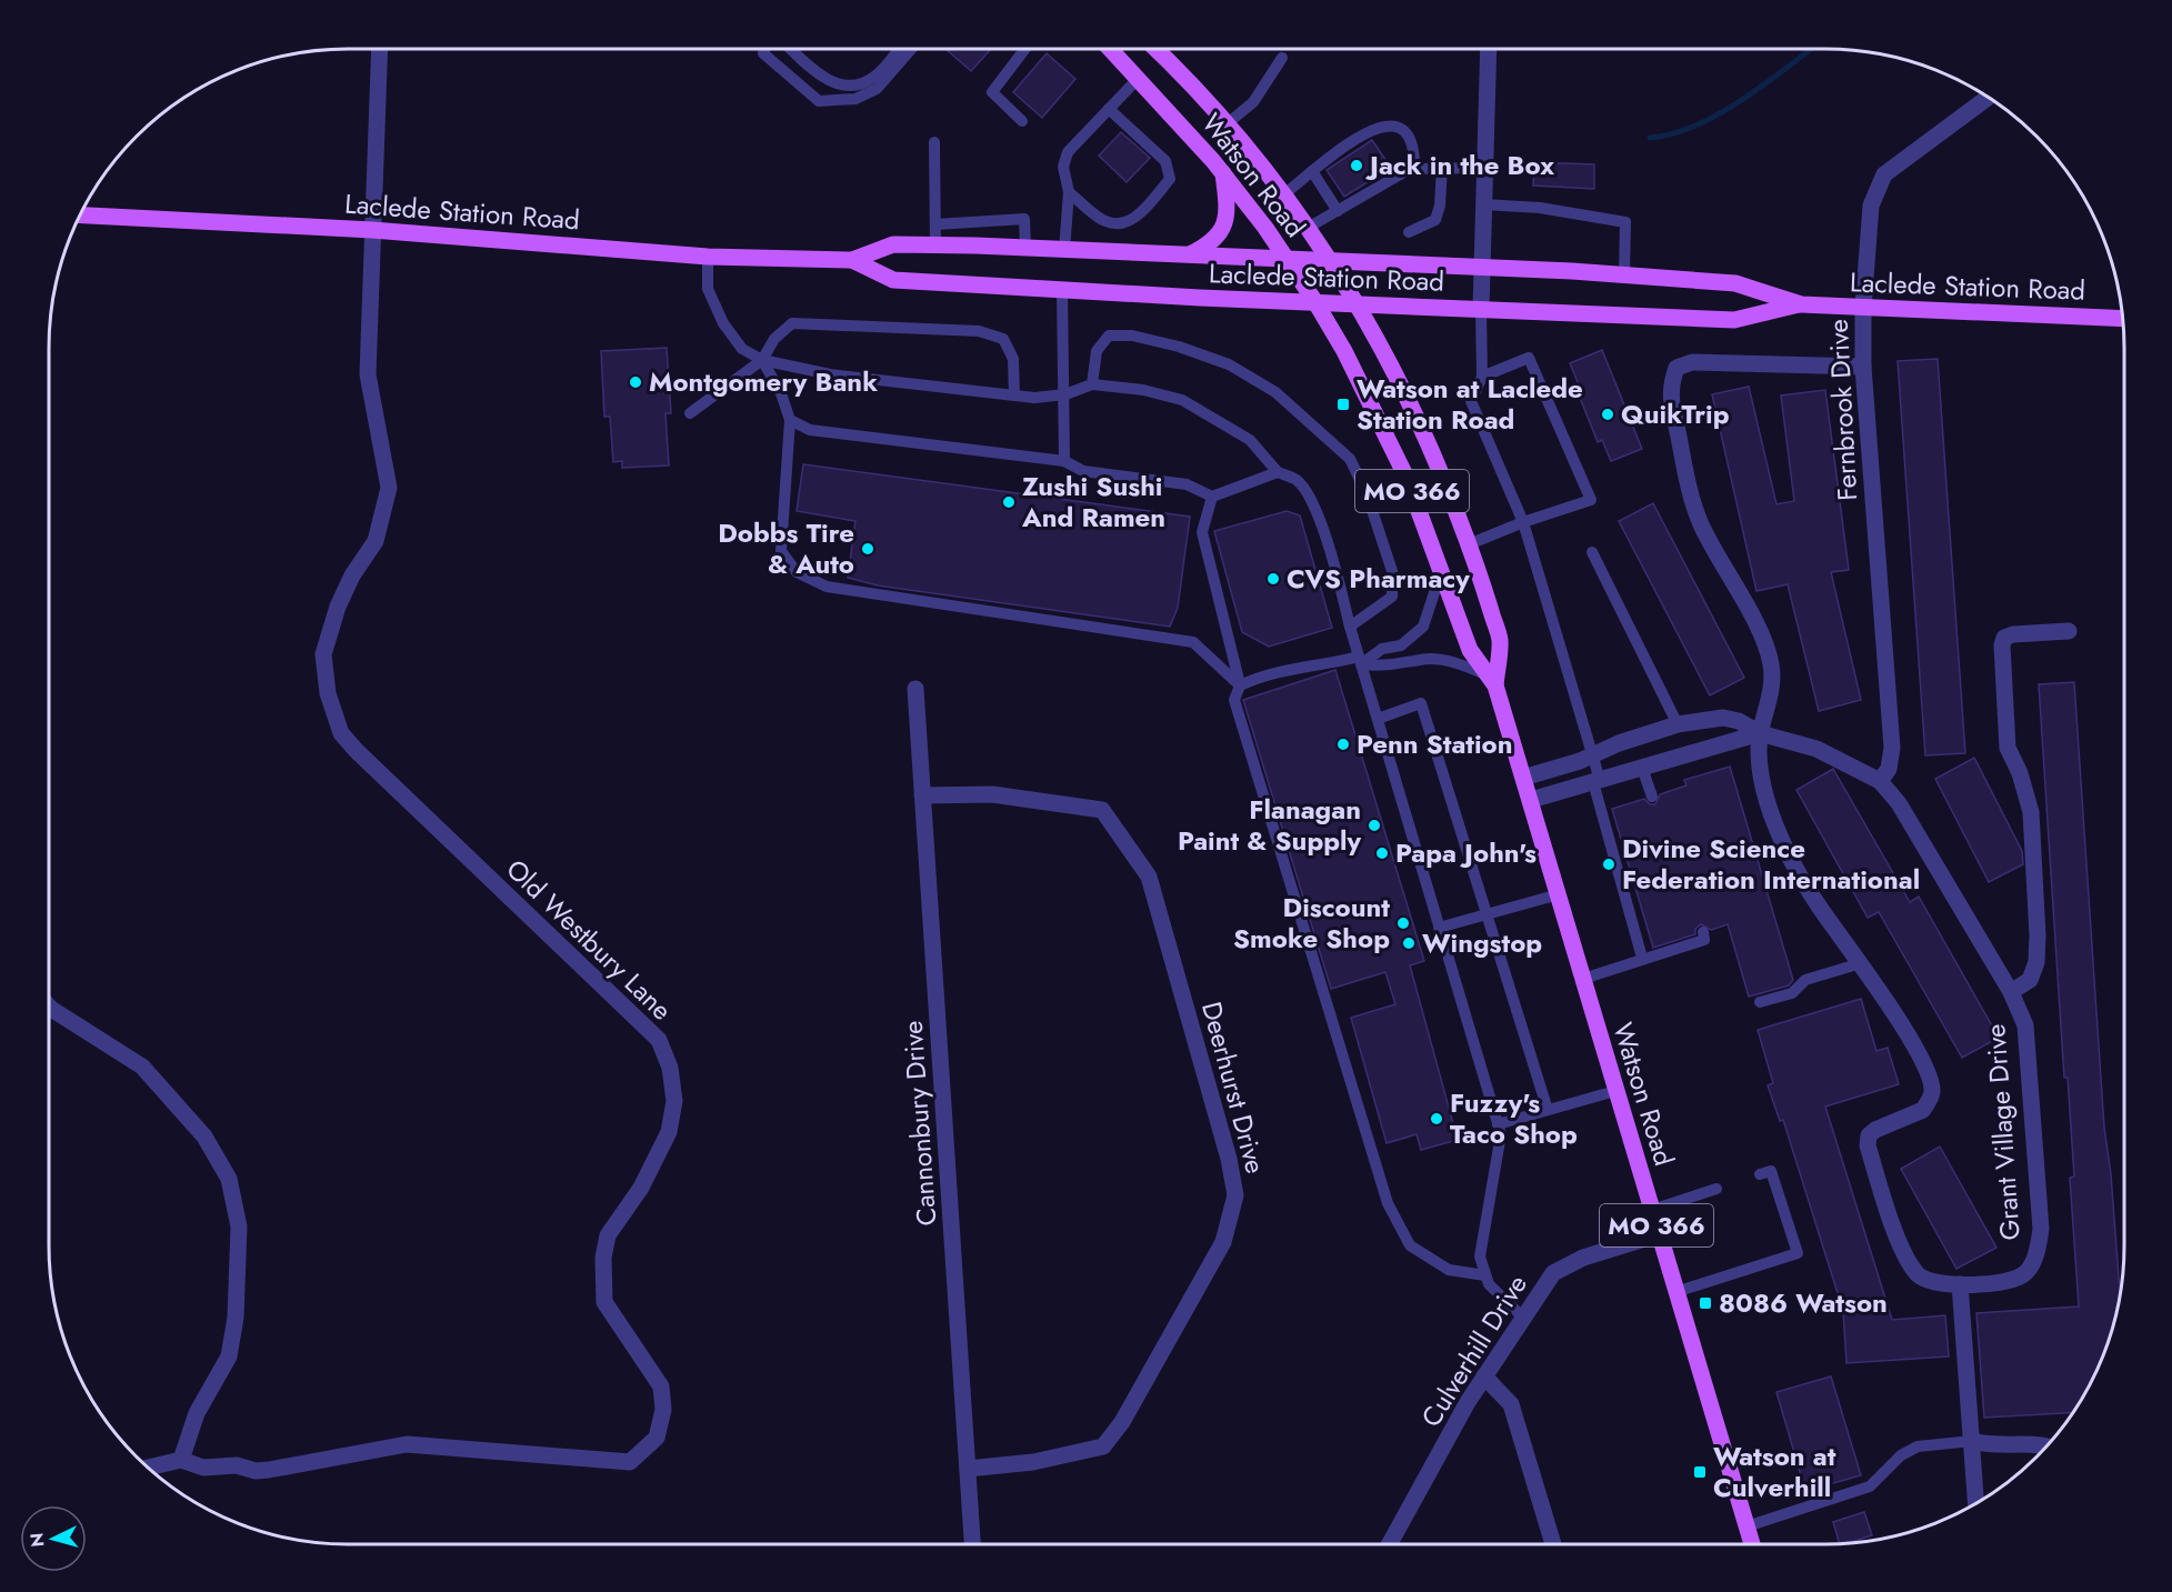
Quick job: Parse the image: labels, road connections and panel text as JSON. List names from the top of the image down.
{
  "streets": {
    "main road": ["Watson Road", "Laclede Station Road", "MO 366"],
    "street": [
      "Fernbrook Drive",
      "Old Westbury Lane",
      "Deerhurst Drive",
      "Cannonbury Drive",
      "Grant Village Drive",
      "Culverhill Drive"
    ]
  },
  "crossings": [
    ["Watson Road", "Laclede Station Road"],
    ["Watson Road", "Grant Village Drive"],
    ["Watson Road", "Culverhill Drive"],
    ["Laclede Station Road", "Fernbrook Drive"],
    ["Laclede Station Road", "Old Westbury Lane"],
    ["Fernbrook Drive", "Grant Village Drive"],
    ["Deerhurst Drive", "Cannonbury Drive"]
  ],
  "places": {
    "other": [
      "Jack in the Box",
      "Montgomery Bank",
      "QuikTrip",
      "Zushi Sushi And Ramen",
      "Dobbs Tire & Auto",
      "CVS Pharmacy",
      "Penn Station",
      "Flanagan Paint & Supply",
      "Papa John's",
      "Divine Science Federation International",
      "Discount Smoke Shop",
      "Wingstop",
      "Fuzzy's Taco Shop"
    ],
    "transit": ["Watson at Laclede Station Road", "8086 Watson", "Watson at Culverhill"]
  },
  "north": "left"
}
